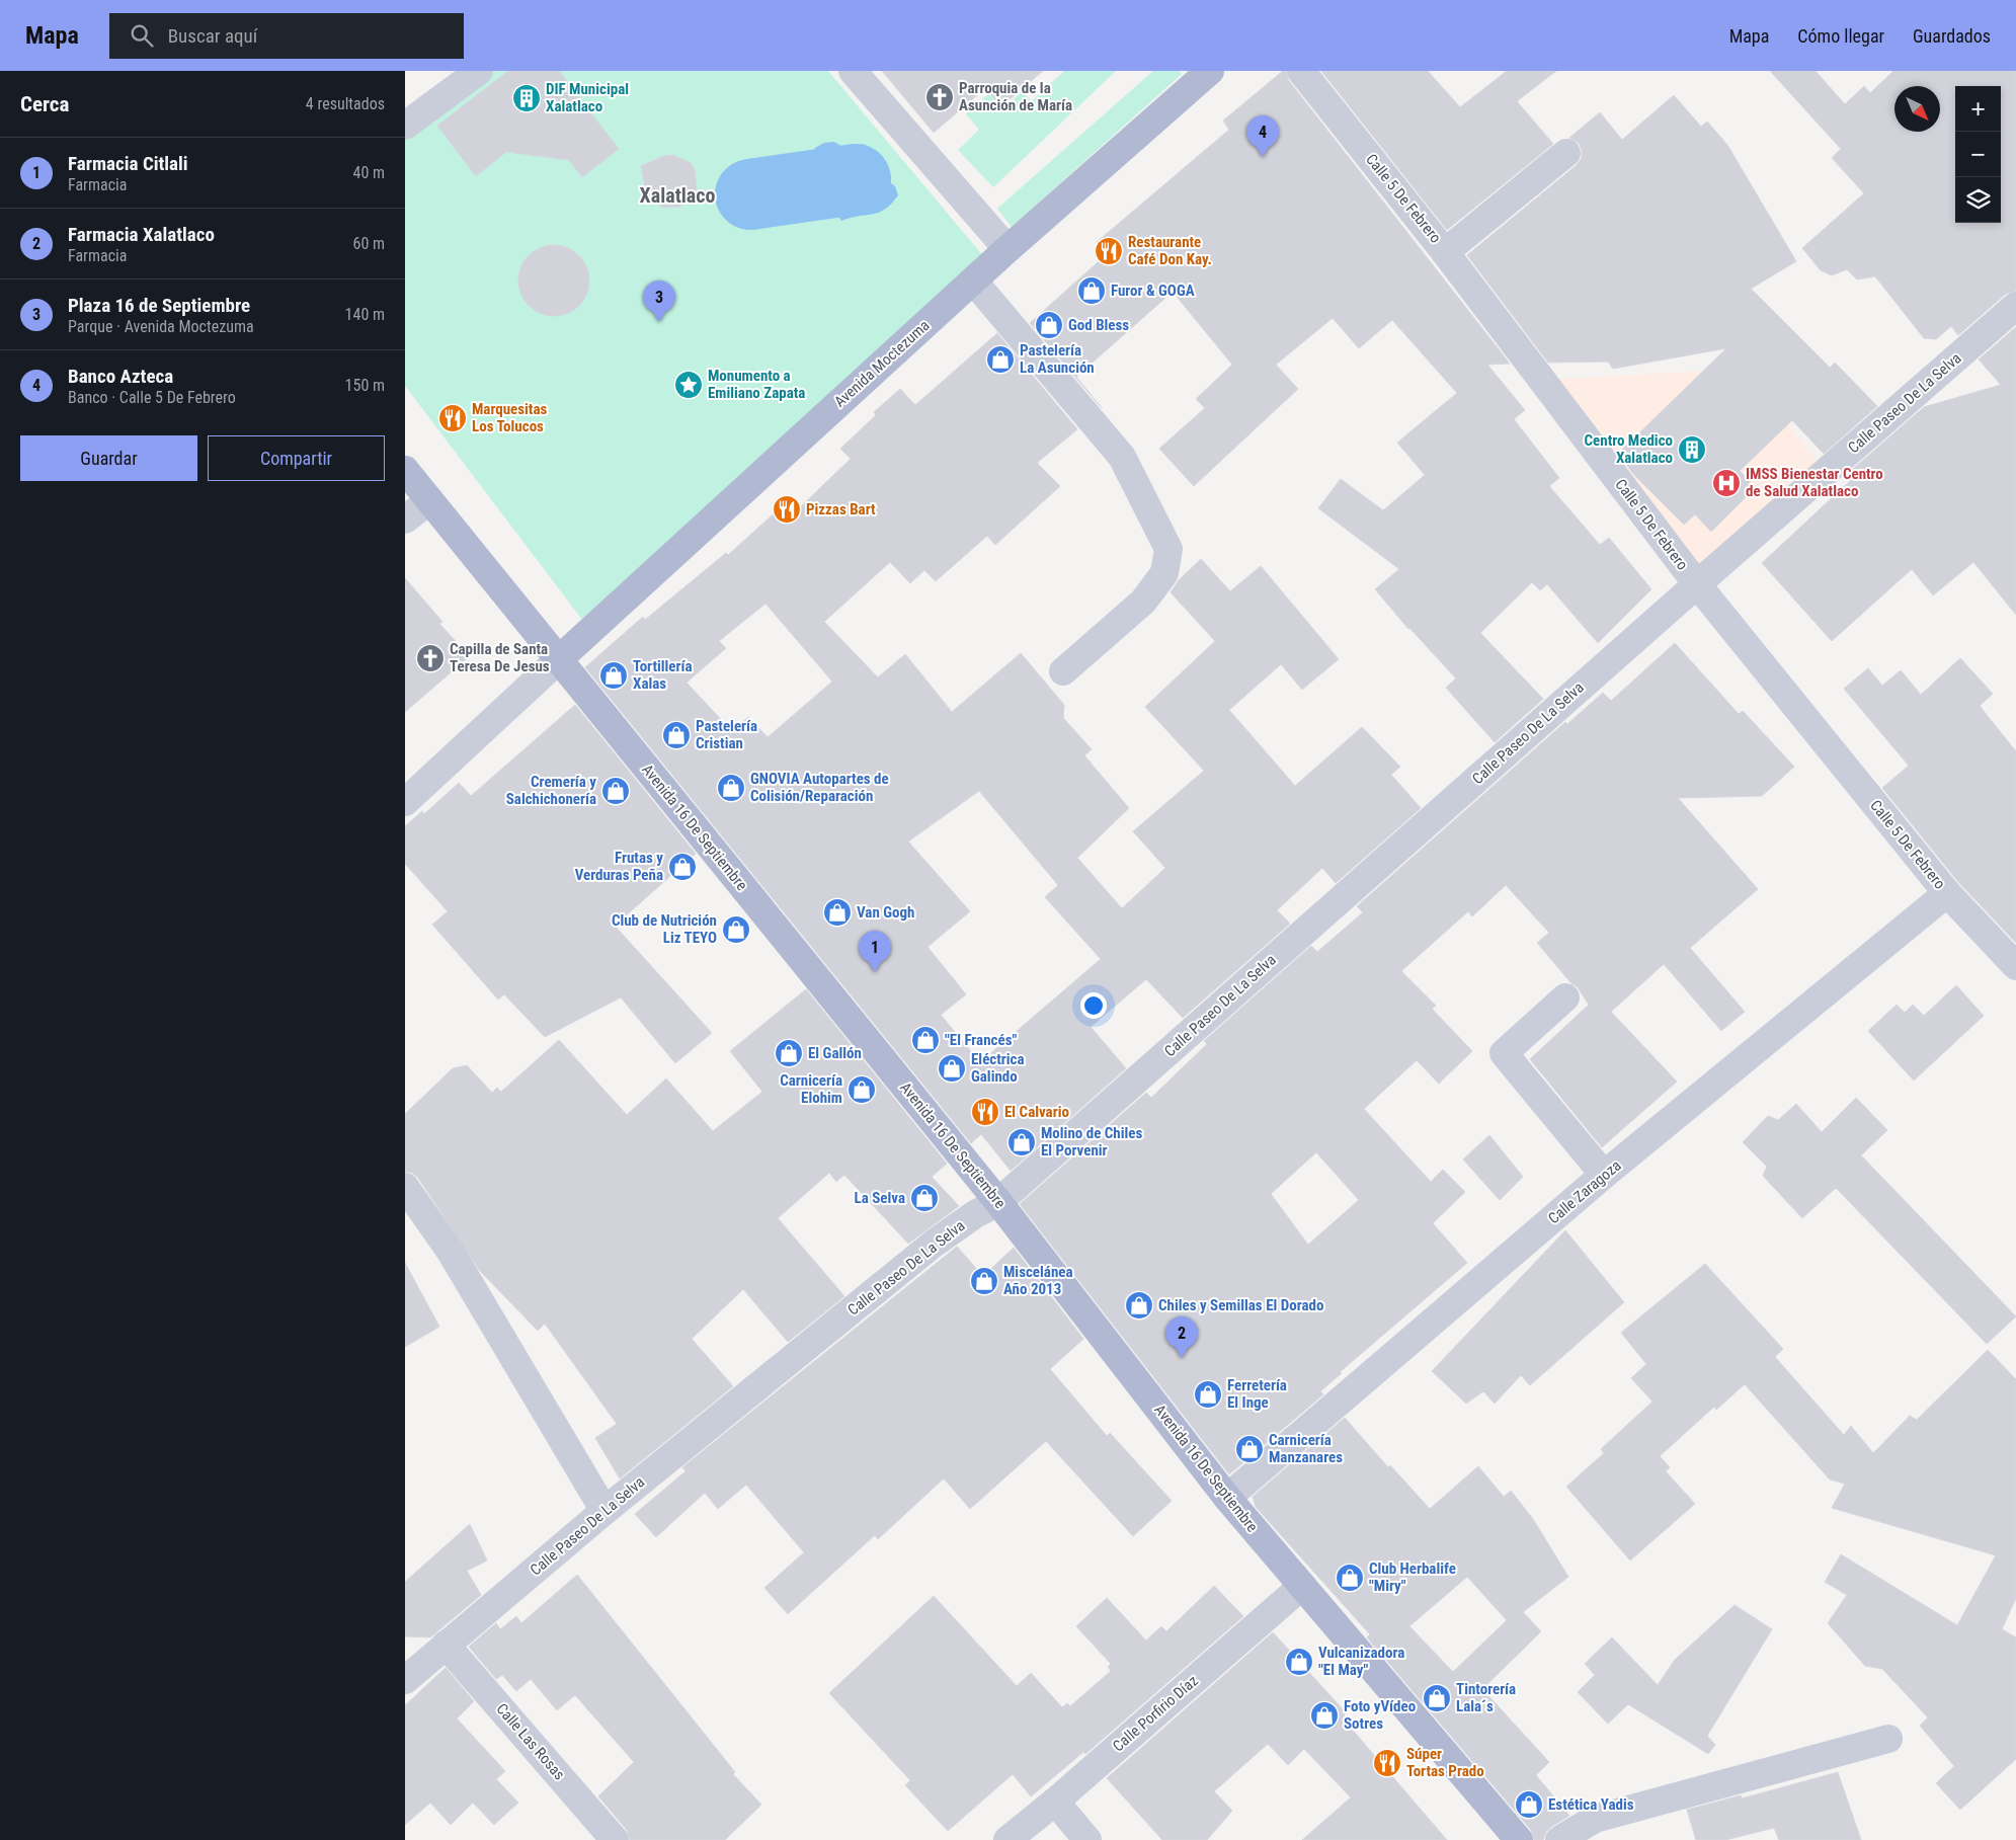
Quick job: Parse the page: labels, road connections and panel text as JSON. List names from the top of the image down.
{
  "streets": {
    "main road": ["Avenida Moctezuma", "Avenida 16 De Septiembre"],
    "street": [
      "Calle 5 De Febrero",
      "Calle Paseo De La Selva",
      "Calle Zaragoza",
      "Calle Porfirio Díaz",
      "Calle Las Rosas"
    ]
  },
  "crossings": [
    ["Calle 5 De Febrero", "Calle Paseo De La Selva"],
    ["Calle 5 De Febrero", "Calle Zaragoza"],
    ["Avenida Moctezuma", "Avenida 16 De Septiembre"],
    ["Calle Paseo De La Selva", "Avenida 16 De Septiembre"],
    ["Calle Paseo De La Selva", "Calle Las Rosas"],
    ["Avenida 16 De Septiembre", "Calle Zaragoza"],
    ["Avenida 16 De Septiembre", "Calle Porfirio Díaz"]
  ],
  "districts": ["Xalatlaco"],
  "places": {
    "church": ["Parroquia de la Asunción de María", "Capilla de Santa Teresa De Jesus"],
    "building": ["DIF Municipal Xalatlaco", "Centro Medico Xalatlaco"],
    "restaurant": [
      "Restaurante Café Don Kay.",
      "Marquesitas Los Tolucos",
      "Pizzas Bart",
      "El Calvario",
      "Súper Tortas Prado"
    ],
    "shop": [
      "Furor & GOGA",
      "God Bless",
      "Pastelería La Asunción",
      "Tortillería Xalas",
      "Pastelería Cristian",
      "GNOVIA Autopartes de Colisión/Reparación",
      "Cremería y Salchichonería",
      "Frutas y Verduras Peña",
      "Van Gogh",
      "Club de Nutrición Liz TEYO",
      "\"El Francés\"",
      "El Gallón",
      "Eléctrica Galindo",
      "Carnicería Elohim",
      "Molino de Chiles El Porvenir",
      "La Selva",
      "Miscelánea Año 2013",
      "Chiles y Semillas El Dorado",
      "Ferretería El Inge",
      "Carnicería Manzanares",
      "Club Herbalife \"Miry\"",
      "Vulcanizadora \"El May\"",
      "Tintorería Lala´s",
      "Foto yVídeo Sotres",
      "Estética Yadis"
    ],
    "place": ["Monumento a Emiliano Zapata"],
    "hospital": ["IMSS Bienestar Centro de Salud Xalatlaco"]
  },
  "north": "bottom right",
  "page": {
    "header": "Mapa",
    "search": "Buscar aquí",
    "nav": ["Mapa", "Cómo llegar", "Guardados"],
    "heading": ["Cerca", "4 resultados"],
    "map_buttons": ["+", "−"],
    "pins": [
      "4",
      "3",
      "1",
      "2"
    ],
    "list": [
      {
        "mark": "1",
        "name": "Farmacia Citlali",
        "note": "Farmacia",
        "value": "40 m"
      },
      {
        "mark": "2",
        "name": "Farmacia Xalatlaco",
        "note": "Farmacia",
        "value": "60 m"
      },
      {
        "mark": "3",
        "name": "Plaza 16 de Septiembre",
        "note": "Parque · Avenida Moctezuma",
        "value": "140 m"
      },
      {
        "mark": "4",
        "name": "Banco Azteca",
        "note": "Banco · Calle 5 De Febrero",
        "value": "150 m"
      }
    ],
    "buttons": ["Guardar", "Compartir"]
  }
}
